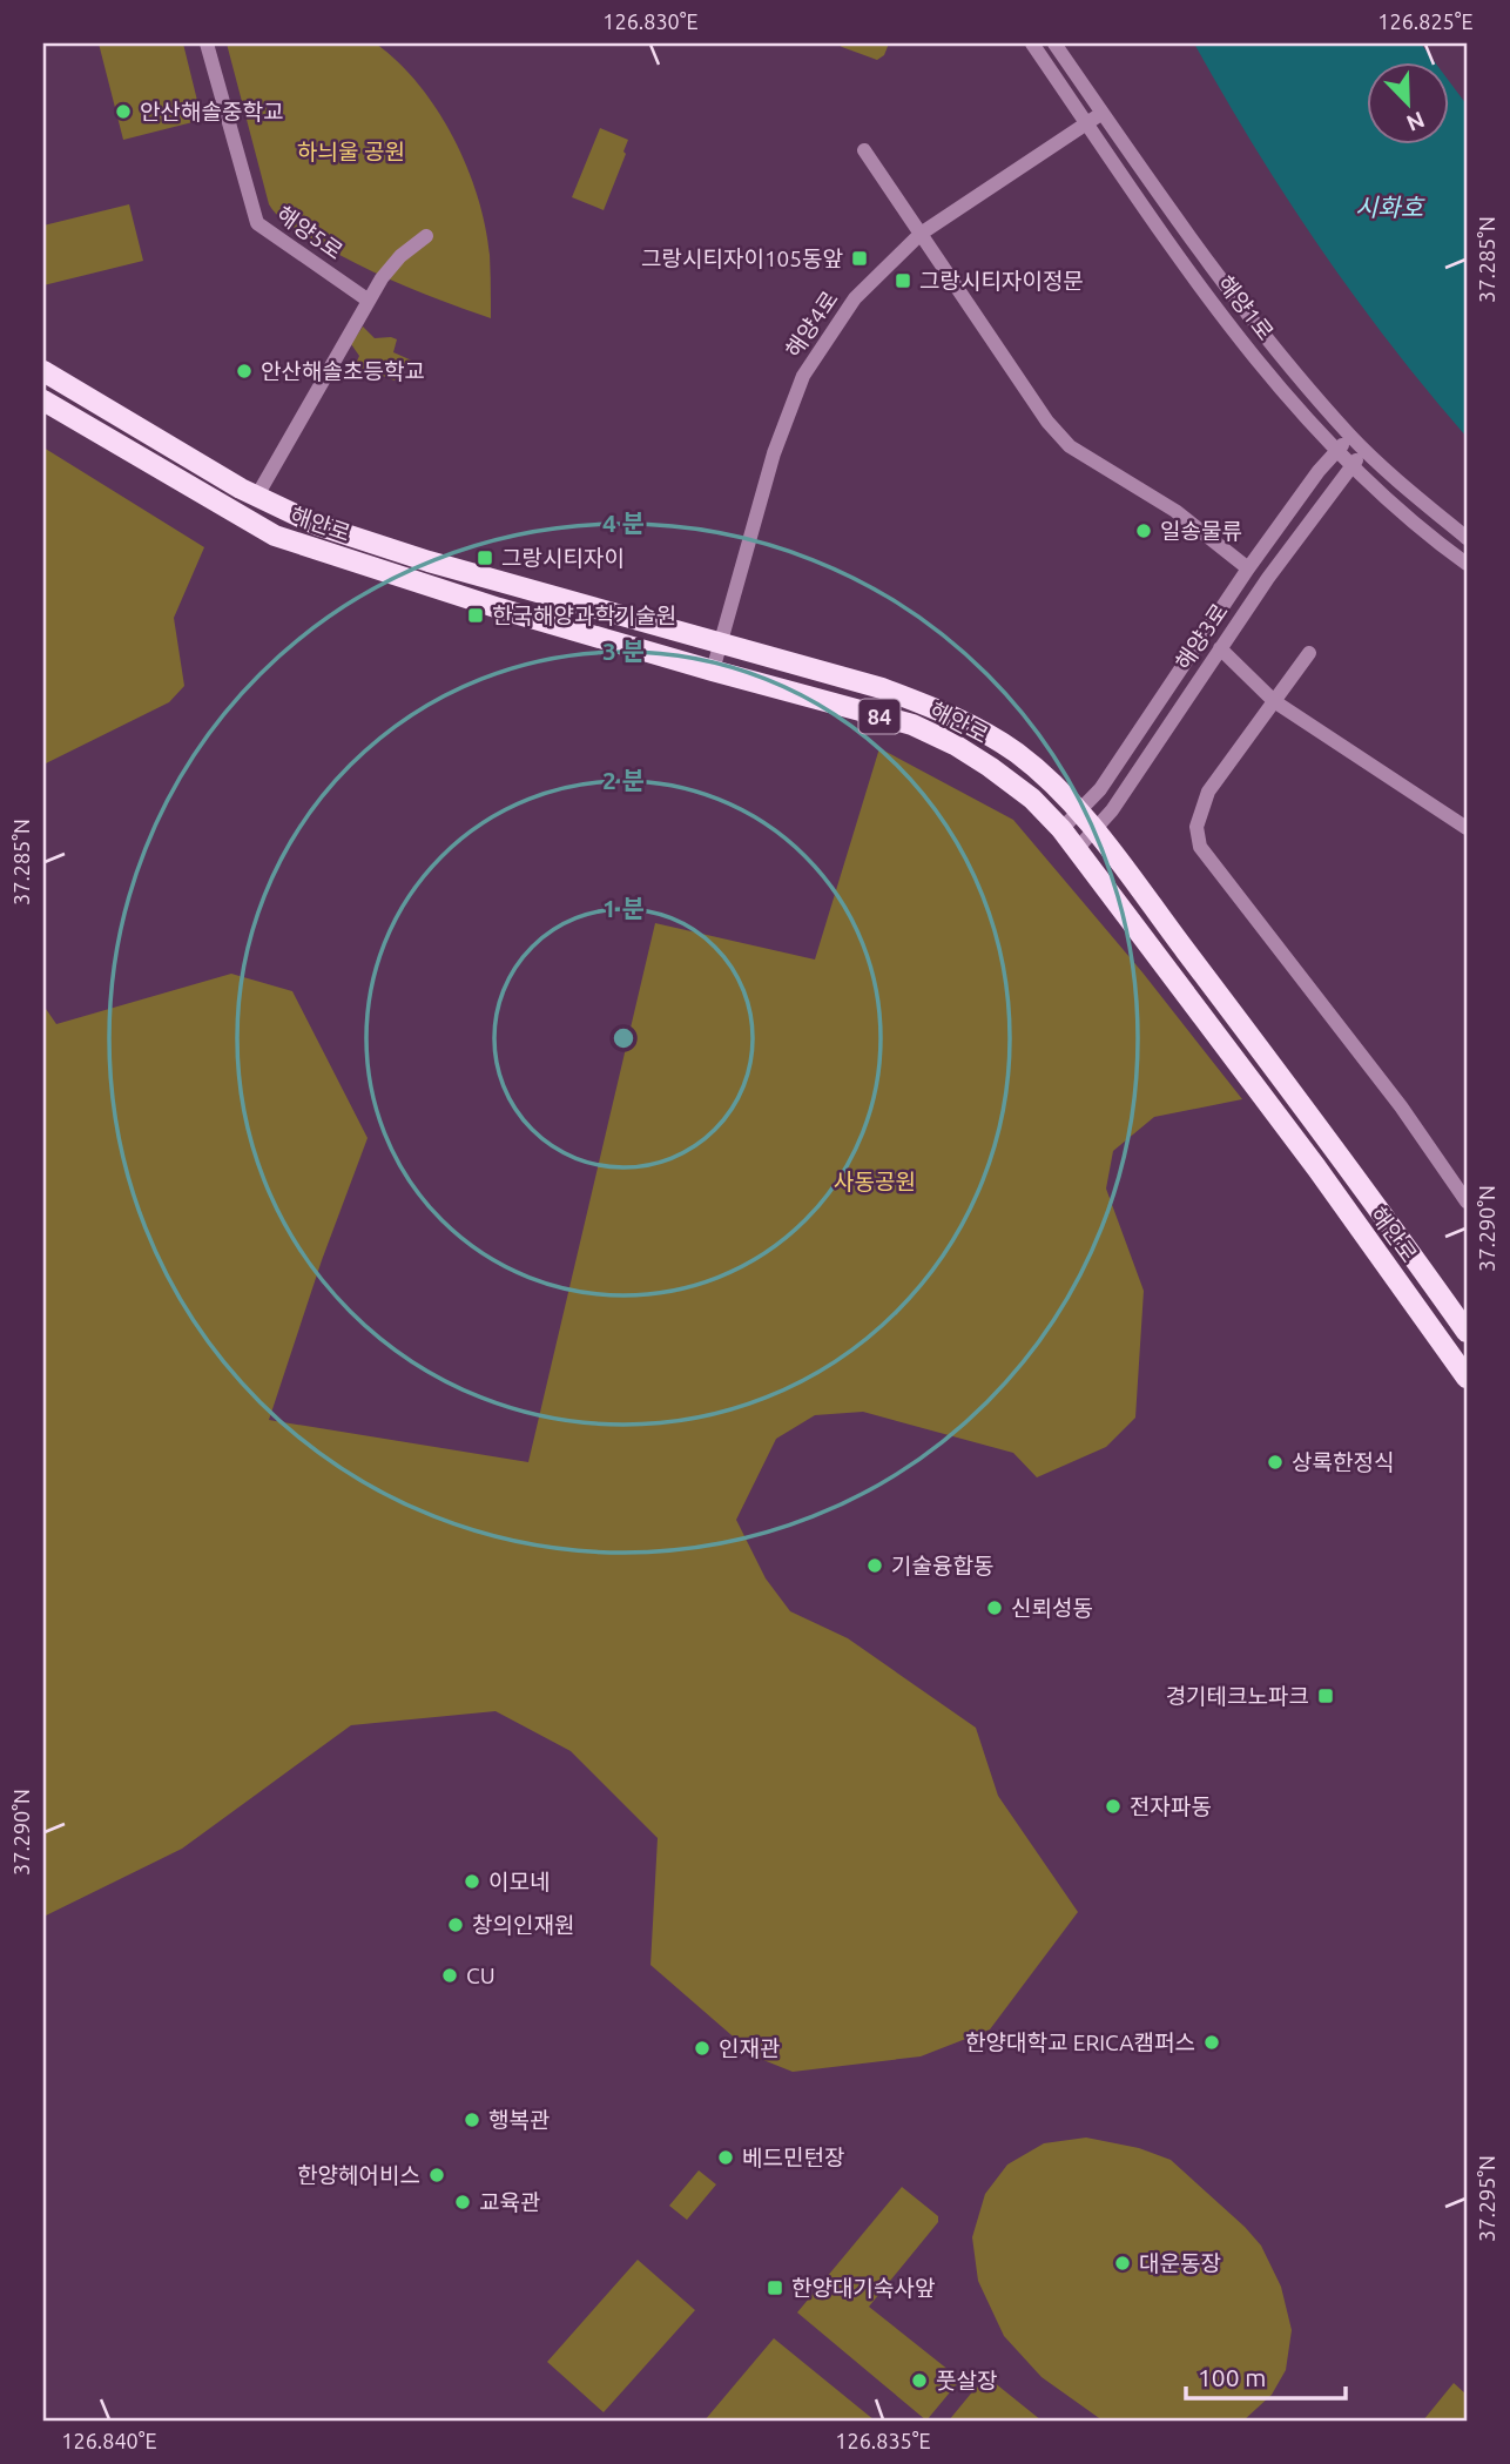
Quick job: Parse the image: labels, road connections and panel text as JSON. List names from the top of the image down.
{
  "streets": {
    "main road": ["해안로", "84"],
    "street": [
      "해양5로",
      "해양1로",
      "해양4로",
      "해양3로"
    ]
  },
  "crossings": [
    ["해양1로", "해양4로"],
    ["해양1로", "해양3로"],
    ["해양4로", "해안로"],
    ["해안로", "해양3로"]
  ],
  "water": ["시화호"],
  "parks": ["하늬울 공원", "사동공원"],
  "places": {
    "other": [
      "안산해솔중학교",
      "안산해솔초등학교",
      "일송물류",
      "상록한정식",
      "기술융합동",
      "신뢰성동",
      "전자파동",
      "이모네",
      "창의인재원",
      "CU",
      "한양대학교 ERICA캠퍼스",
      "인재관",
      "행복관",
      "베드민턴장",
      "한양헤어비스",
      "교육관",
      "대운동장",
      "풋살장"
    ],
    "transit": [
      "그랑시티자이105동앞",
      "그랑시티자이정문",
      "그랑시티자이",
      "한국해양과학기술원",
      "경기테크노파크",
      "한양대기숙사앞"
    ]
  },
  "scale_bar": "100 m",
  "north": "bottom right",
  "coordinates": [
    "126.830°E",
    "126.825°E",
    "37.285°N",
    "37.290°N",
    "37.295°N",
    "126.840°E",
    "126.835°E"
  ],
  "rings": [
    "4 분",
    "3 분",
    "2 분",
    "1 분"
  ]
}
